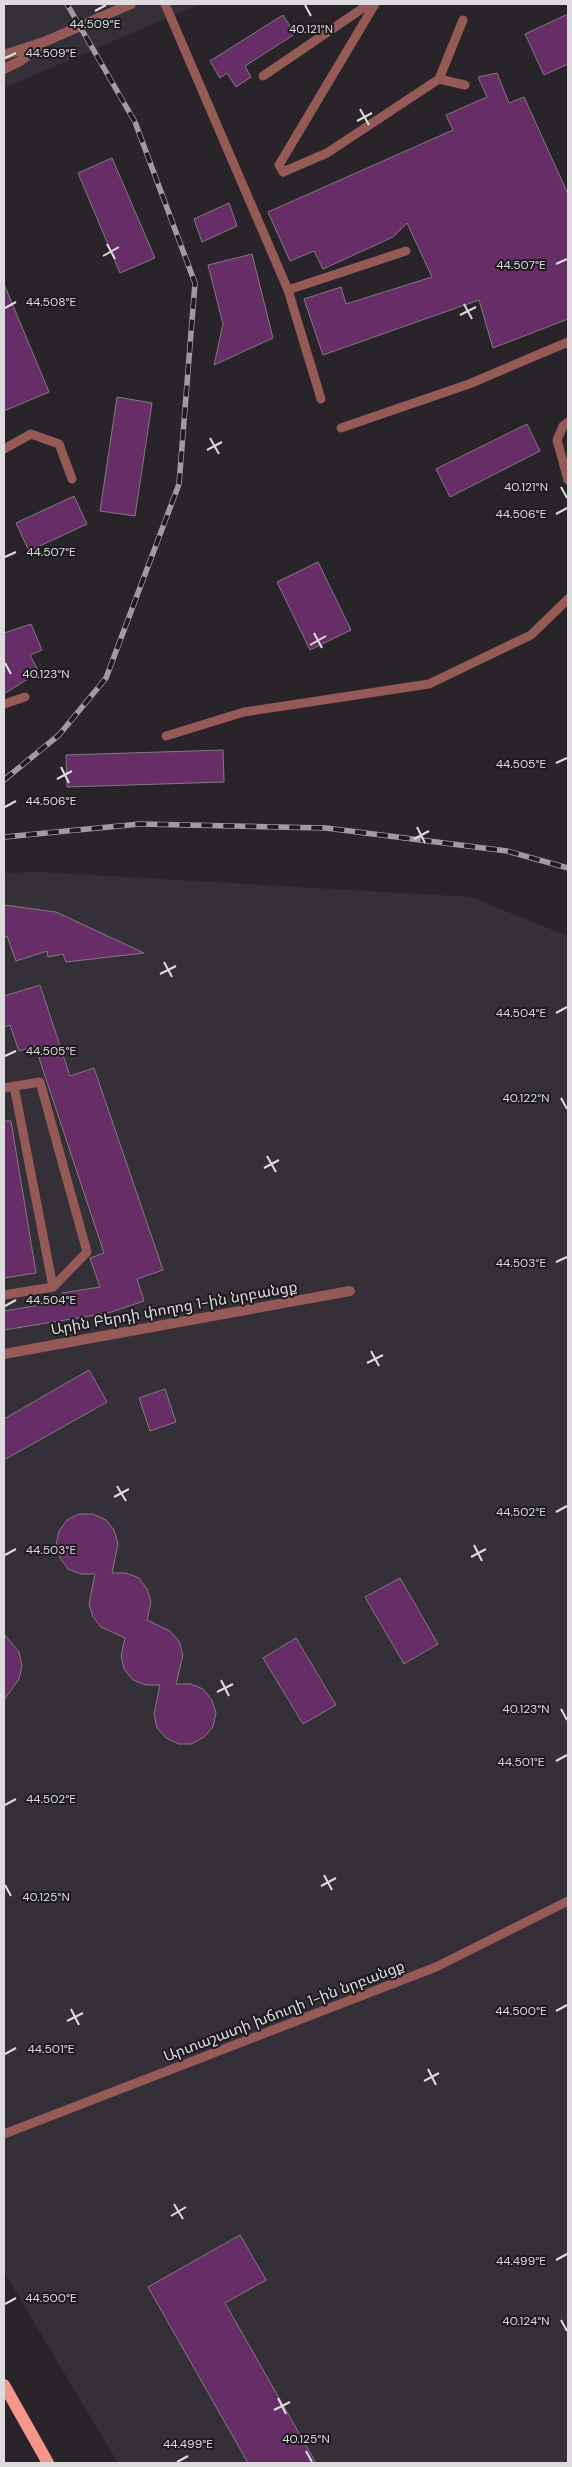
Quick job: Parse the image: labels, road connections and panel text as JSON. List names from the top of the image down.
{
  "streets": {
    "street": ["Արին Բերդի փողոց 1-ին նրբանցք"],
    "lane": ["Արտաշատի խճուղի 1-ին նրբանցք"]
  },
  "coordinates": [
    "44.509°E",
    "40.121°N",
    "44.507°E",
    "44.508°E",
    "44.506°E",
    "40.123°N",
    "44.505°E",
    "44.504°E",
    "40.122°N",
    "44.503°E",
    "44.502°E",
    "44.501°E",
    "40.125°N",
    "44.500°E",
    "44.499°E",
    "40.124°N"
  ]
}
